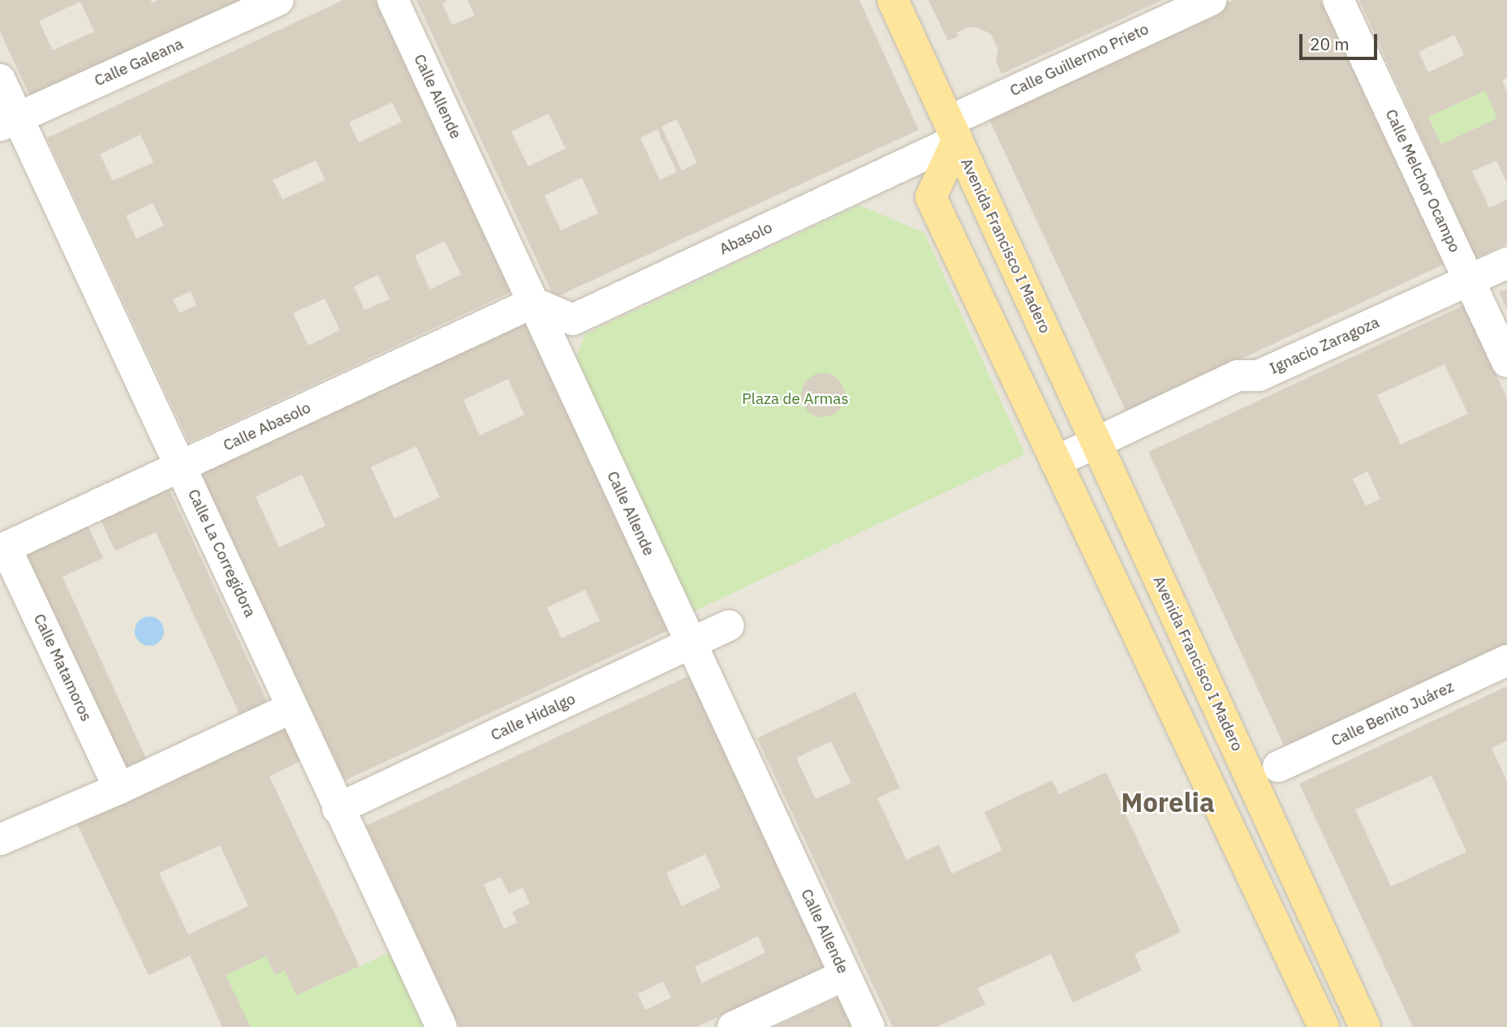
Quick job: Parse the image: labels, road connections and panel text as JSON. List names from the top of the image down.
{
  "streets": {
    "main road": ["Avenida Francisco I Madero"],
    "street": [
      "Calle Guillermo Prieto",
      "Calle Galeana",
      "Calle Allende",
      "Calle Melchor Ocampo",
      "Abasolo",
      "Ignacio Zaragoza",
      "Calle Abasolo",
      "Calle La Corregidora",
      "Calle Matamoros",
      "Calle Benito Juárez",
      "Calle Hidalgo"
    ]
  },
  "crossings": [
    ["Calle Guillermo Prieto", "Abasolo"],
    ["Calle Guillermo Prieto", "Avenida Francisco I Madero"],
    ["Calle Galeana", "Calle La Corregidora"],
    ["Calle Allende", "Abasolo"],
    ["Calle Allende", "Calle Abasolo"],
    ["Calle Allende", "Calle Hidalgo"],
    ["Calle Melchor Ocampo", "Ignacio Zaragoza"],
    ["Abasolo", "Avenida Francisco I Madero"],
    ["Abasolo", "Calle Abasolo"],
    ["Avenida Francisco I Madero", "Ignacio Zaragoza"],
    ["Calle Abasolo", "Calle La Corregidora"],
    ["Calle Abasolo", "Calle Matamoros"],
    ["Calle La Corregidora", "Calle Hidalgo"]
  ],
  "districts": ["Morelia"],
  "parks": ["Plaza de Armas"],
  "scale_bar": "20 m"
}
